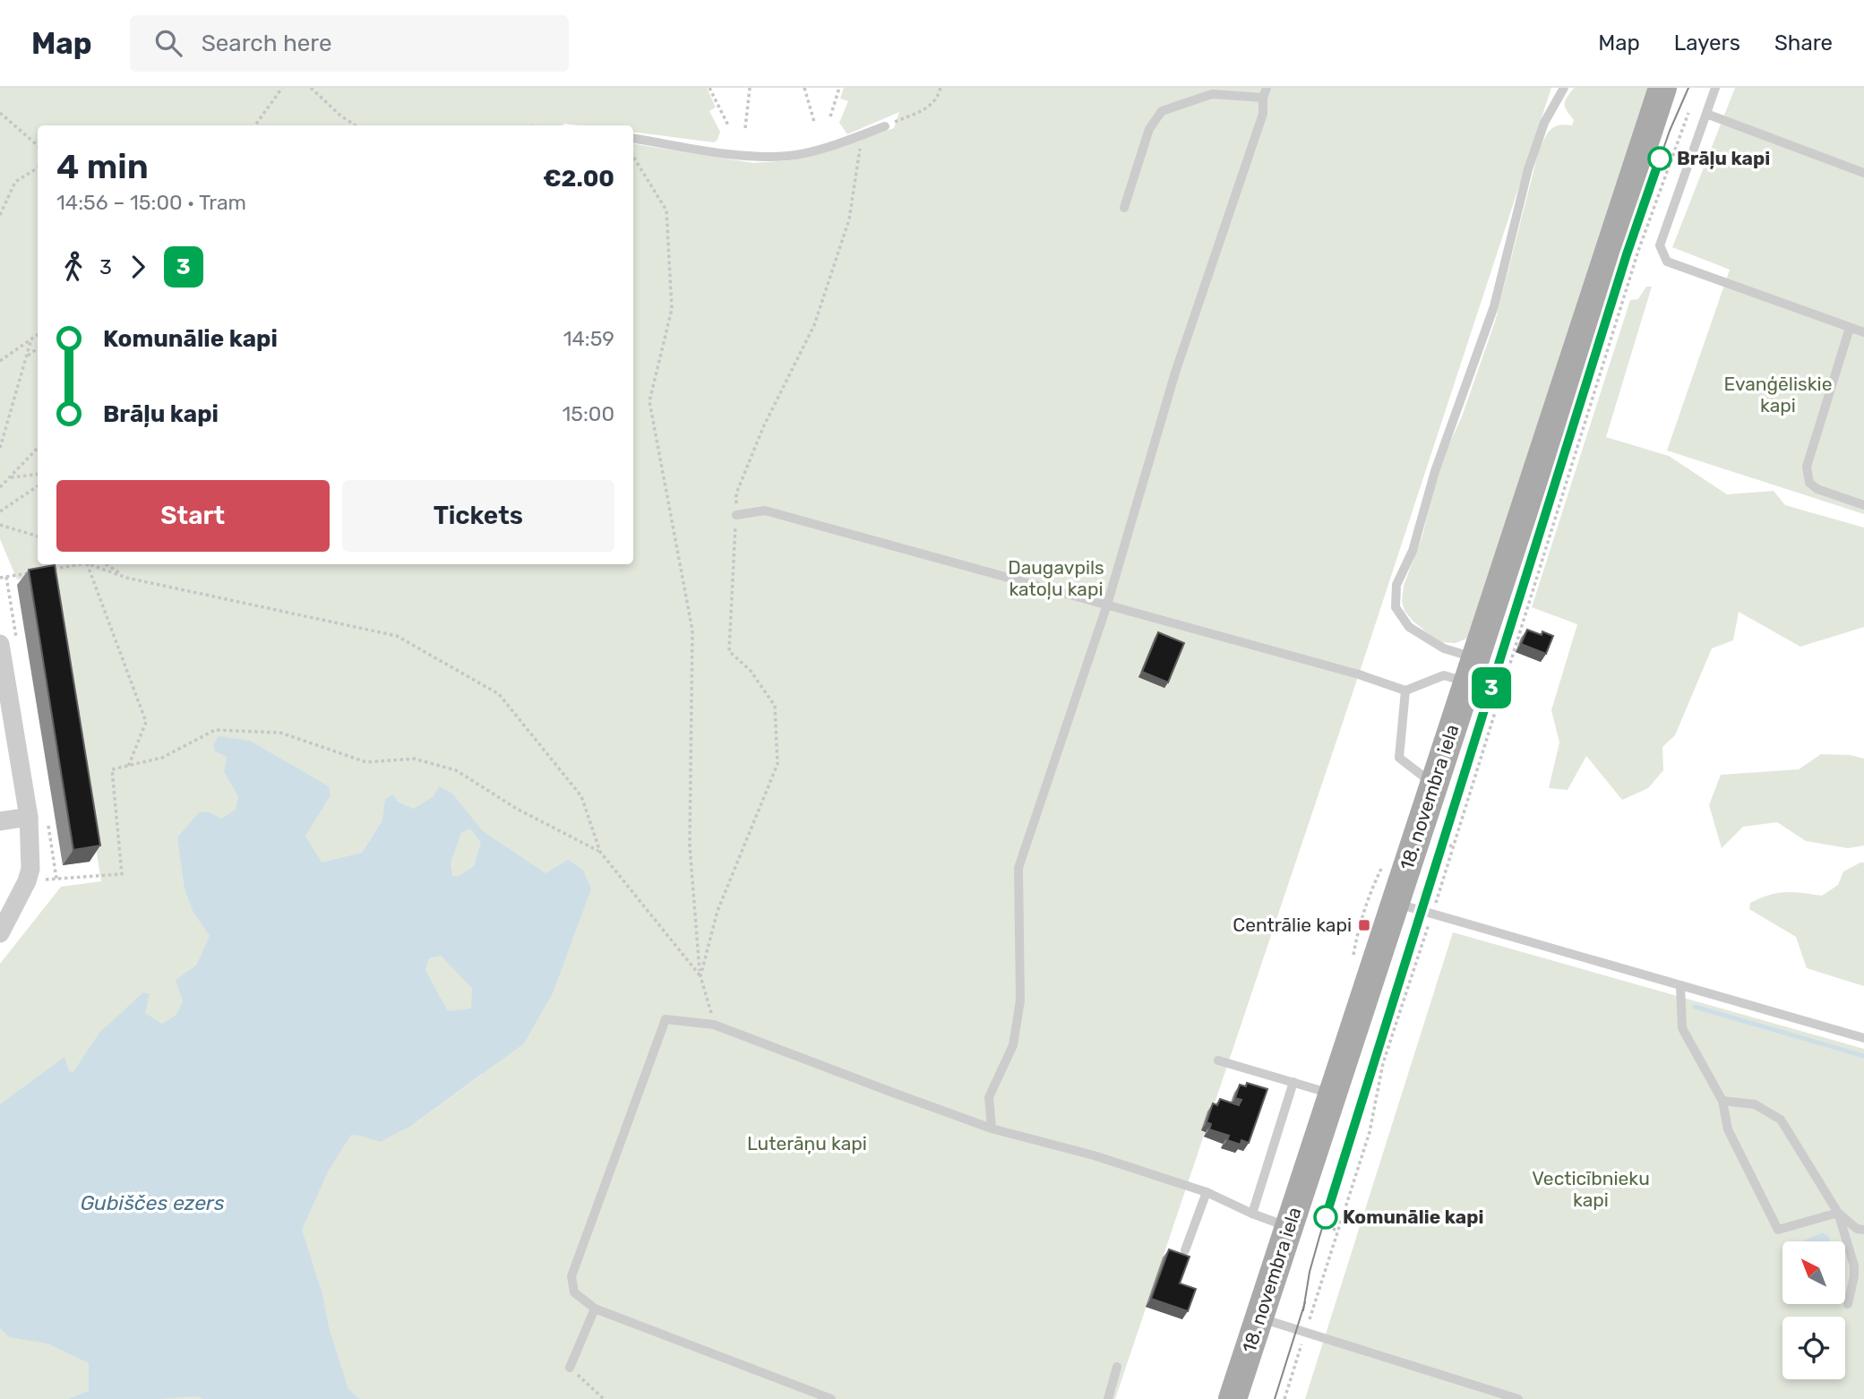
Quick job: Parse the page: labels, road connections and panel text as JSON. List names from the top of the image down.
{
  "streets": {
    "main road": ["18. novembra iela"]
  },
  "water": ["Gubiščes ezers"],
  "parks": [
    "Evanģēliskie kapi",
    "Daugavpils katoļu kapi",
    "Luterāņu kapi",
    "Vecticībnieku kapi"
  ],
  "places": {
    "other": ["Brāļu kapi", "Komunālie kapi"],
    "transit": ["Centrālie kapi"]
  },
  "lines": ["tram line 3"],
  "north": "top left",
  "page": {
    "header": "Map",
    "search": "Search here",
    "nav": ["Map", "Layers", "Share"],
    "on_map": "3",
    "heading": ["4 min", "14:56 – 15:00 · Tram", "€2.00"],
    "legs": ["3", "3"],
    "list": [
      {
        "name": "Komunālie kapi",
        "value": "14:59"
      },
      {
        "name": "Brāļu kapi",
        "value": "15:00"
      }
    ],
    "buttons": ["Start", "Tickets"]
  }
}
